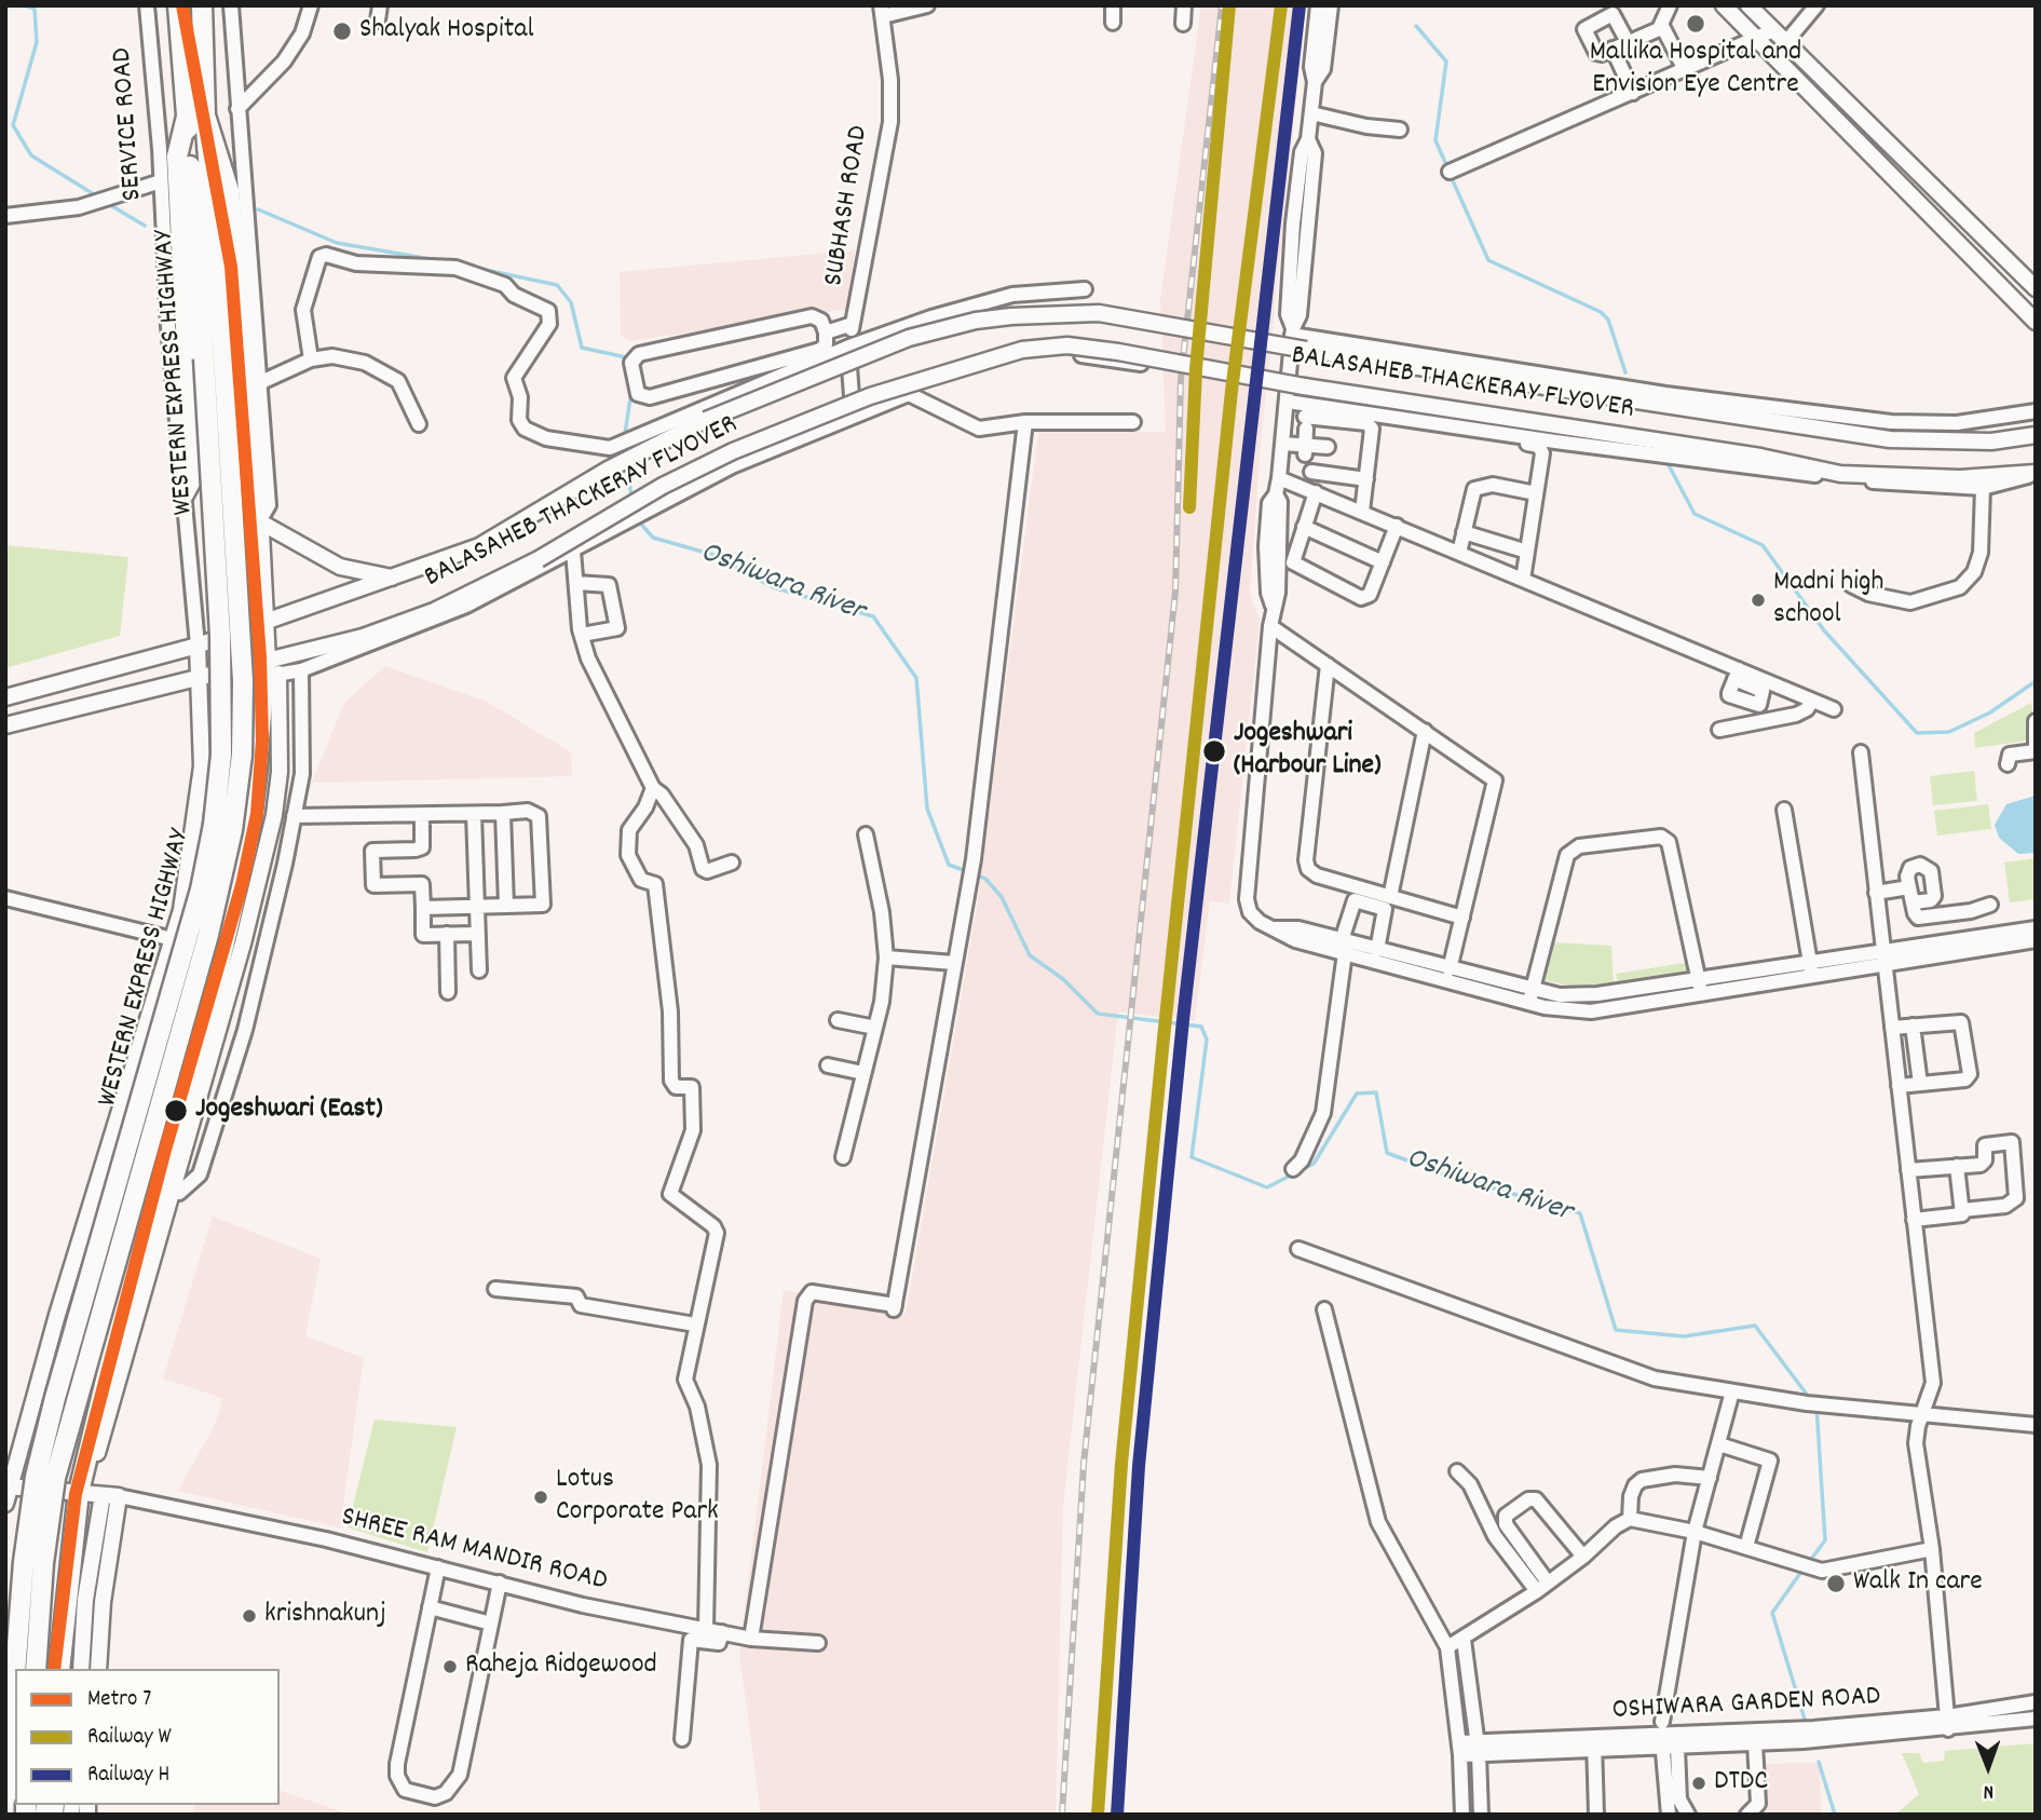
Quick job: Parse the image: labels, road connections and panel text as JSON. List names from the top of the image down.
{
  "streets": {
    "highway": ["WESTERN EXPRESS HIGHWAY"],
    "main road": ["BALASAHEB THACKERAY FLYOVER"],
    "street": [
      "SERVICE ROAD",
      "SUBHASH ROAD",
      "SHREE RAM MANDIR ROAD",
      "OSHIWARA GARDEN ROAD"
    ]
  },
  "crossings": [
    ["SERVICE ROAD", "BALASAHEB THACKERAY FLYOVER"]
  ],
  "water": ["Oshiwara River"],
  "places": [
    "Mallika Hospital and Envision Eye Centre",
    "Shalyak Hospital",
    "Madni high school",
    "Jogeshwari (Harbour Line)",
    "Jogeshwari (East)",
    "Lotus Corporate Park",
    "Walk In care",
    "krishnakunj",
    "Raheja Ridgewood",
    "DTDC"
  ],
  "lines": ["metro line 7", "rail line W", "rail line H"],
  "legend": ["Metro 7", "Railway W", "Railway H"],
  "north": "bottom"
}
